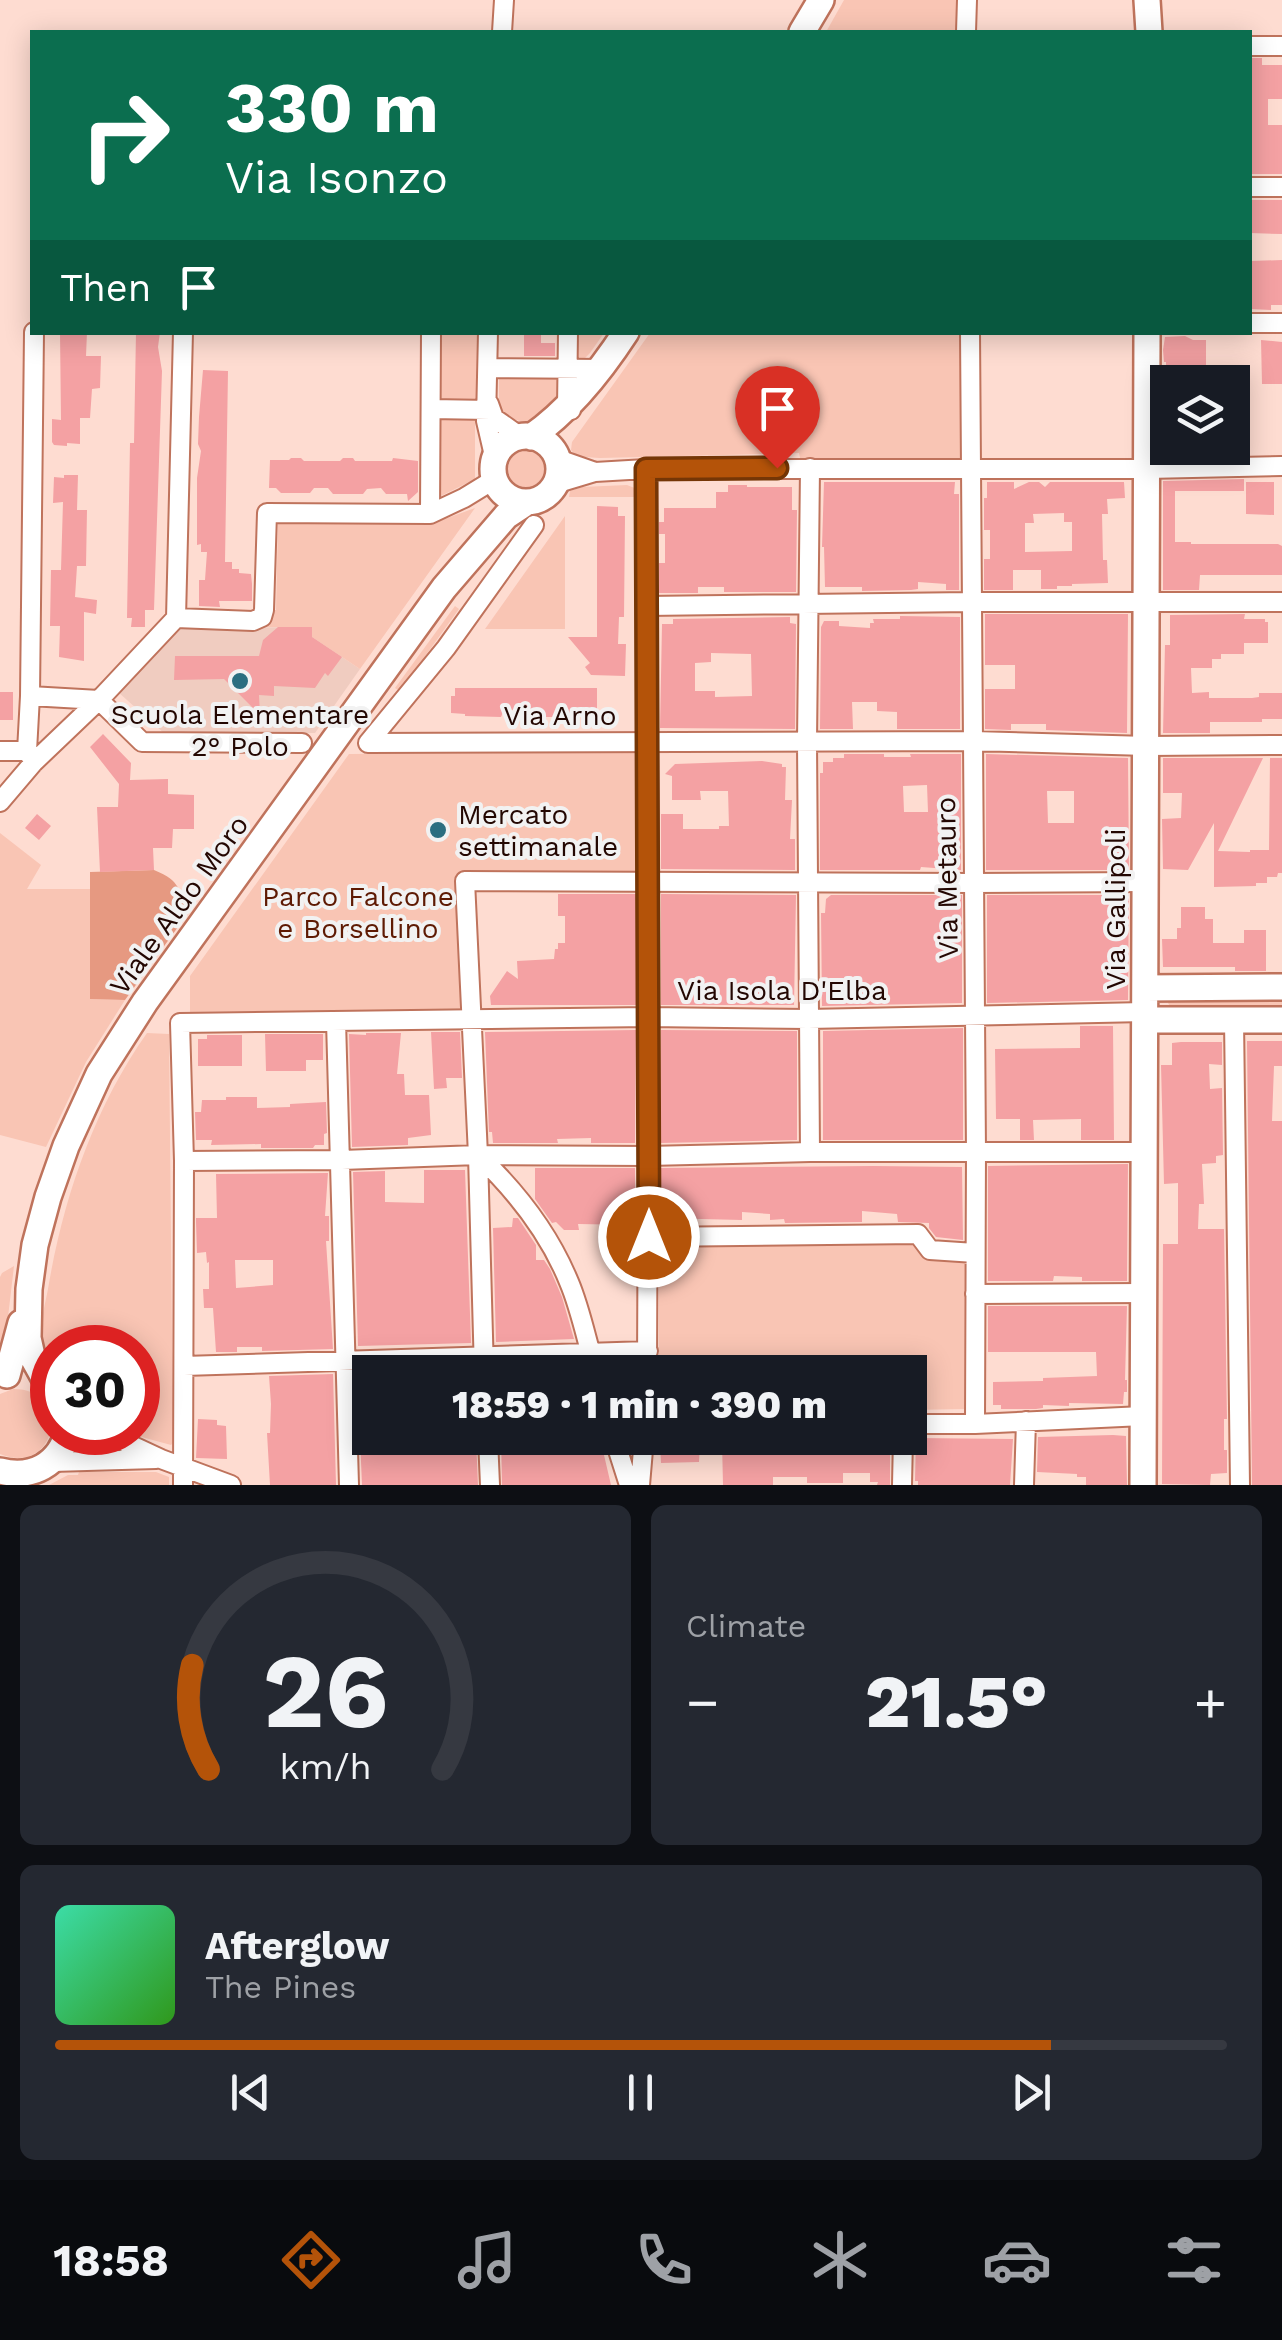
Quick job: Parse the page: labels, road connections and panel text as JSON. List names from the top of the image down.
{
  "streets": {
    "main road": ["Viale Aldo Moro", "Via Gallipoli"],
    "street": ["Via Arno", "Via Metauro", "Via Isola D'Elba"]
  },
  "crossings": [
    ["Via Arno", "Via Metauro"],
    ["Via Arno", "Viale Aldo Moro"],
    ["Via Arno", "Via Gallipoli"],
    ["Via Metauro", "Via Isola D'Elba"],
    ["Via Gallipoli", "Via Isola D'Elba"]
  ],
  "parks": ["Parco Falcone e Borsellino"],
  "places": ["Scuola Elementare 2° Polo", "Mercato settimanale"],
  "page": {
    "turn": ["330 m", "Via Isonzo"],
    "then": "Then",
    "limit": "30",
    "trip": "18:59 · 1 min · 390 m",
    "tile": "Climate",
    "heat": ["−", "21.5°", "+"],
    "song": ["Afterglow", "The Pines"],
    "tabs": "18:58",
    "gauge": ["26", "km/h"]
  }
}
